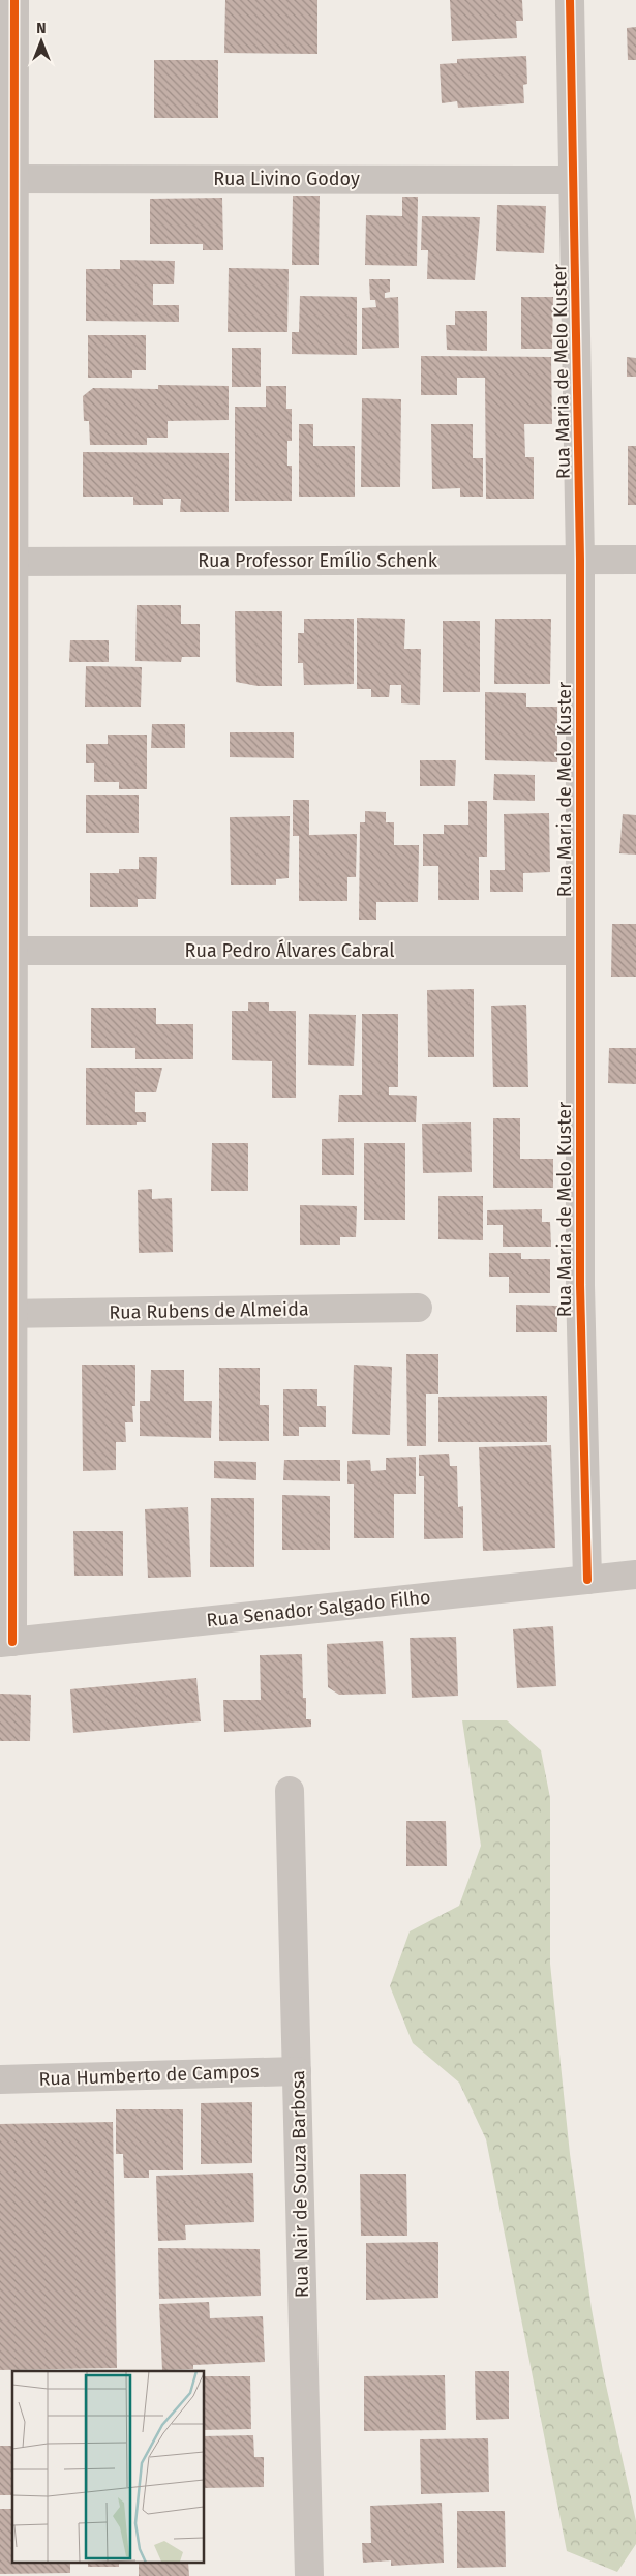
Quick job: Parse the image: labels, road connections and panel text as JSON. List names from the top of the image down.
{
  "streets": {
    "street": [
      "Rua Livino Godoy",
      "Rua Maria de Melo Kuster",
      "Rua Professor Emílio Schenk",
      "Rua Pedro Álvares Cabral",
      "Rua Rubens de Almeida",
      "Rua Senador Salgado Filho",
      "Rua Humberto de Campos",
      "Rua Nair de Souza Barbosa"
    ]
  },
  "crossings": [
    ["Rua Livino Godoy", "Rua Maria de Melo Kuster"],
    ["Rua Maria de Melo Kuster", "Rua Professor Emílio Schenk"],
    ["Rua Maria de Melo Kuster", "Rua Pedro Álvares Cabral"],
    ["Rua Maria de Melo Kuster", "Rua Senador Salgado Filho"],
    ["Rua Humberto de Campos", "Rua Nair de Souza Barbosa"]
  ],
  "north": "top"
}
